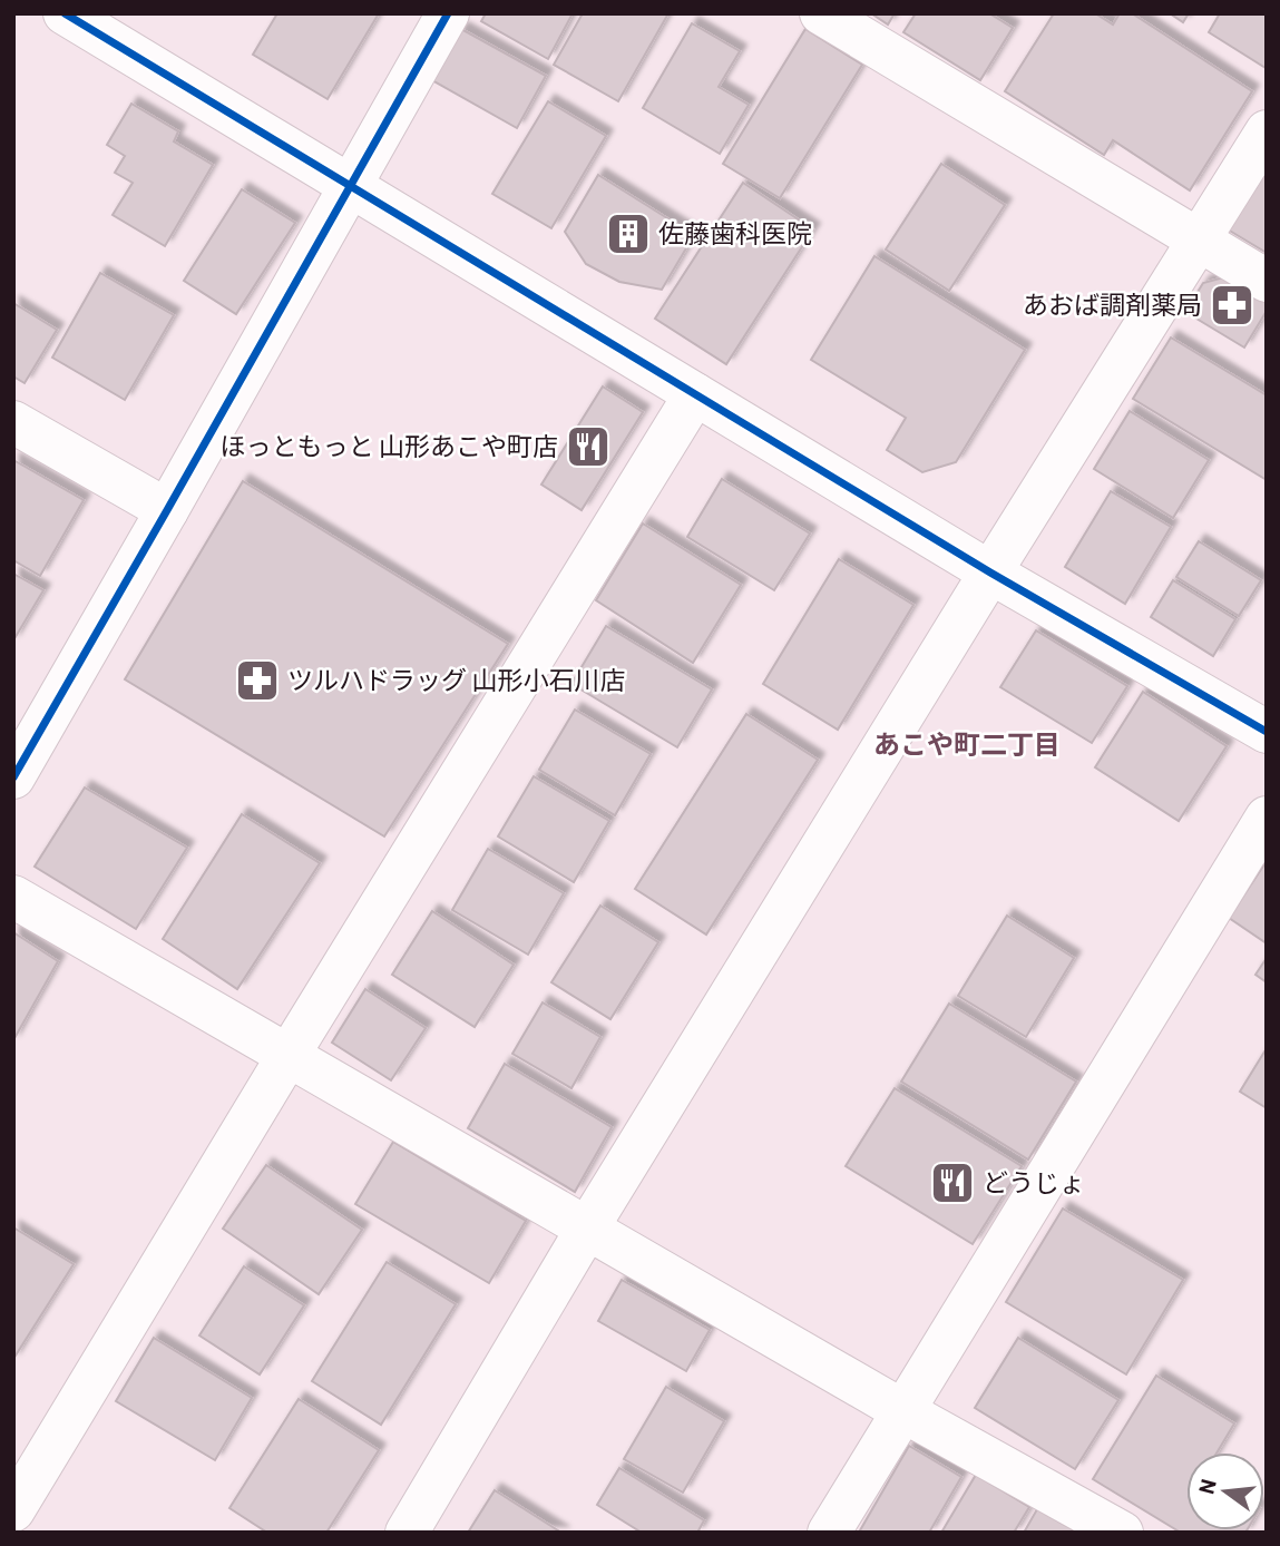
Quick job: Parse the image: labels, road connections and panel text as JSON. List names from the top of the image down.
{
  "districts": ["あこや町二丁目"],
  "places": {
    "building": ["佐藤歯科医院"],
    "pharmacy": ["あおば調剤薬局", "ツルハドラッグ 山形小石川店"],
    "restaurant": ["ほっともっと 山形あこや町店", "どうじょ"]
  },
  "north": "left"
}
